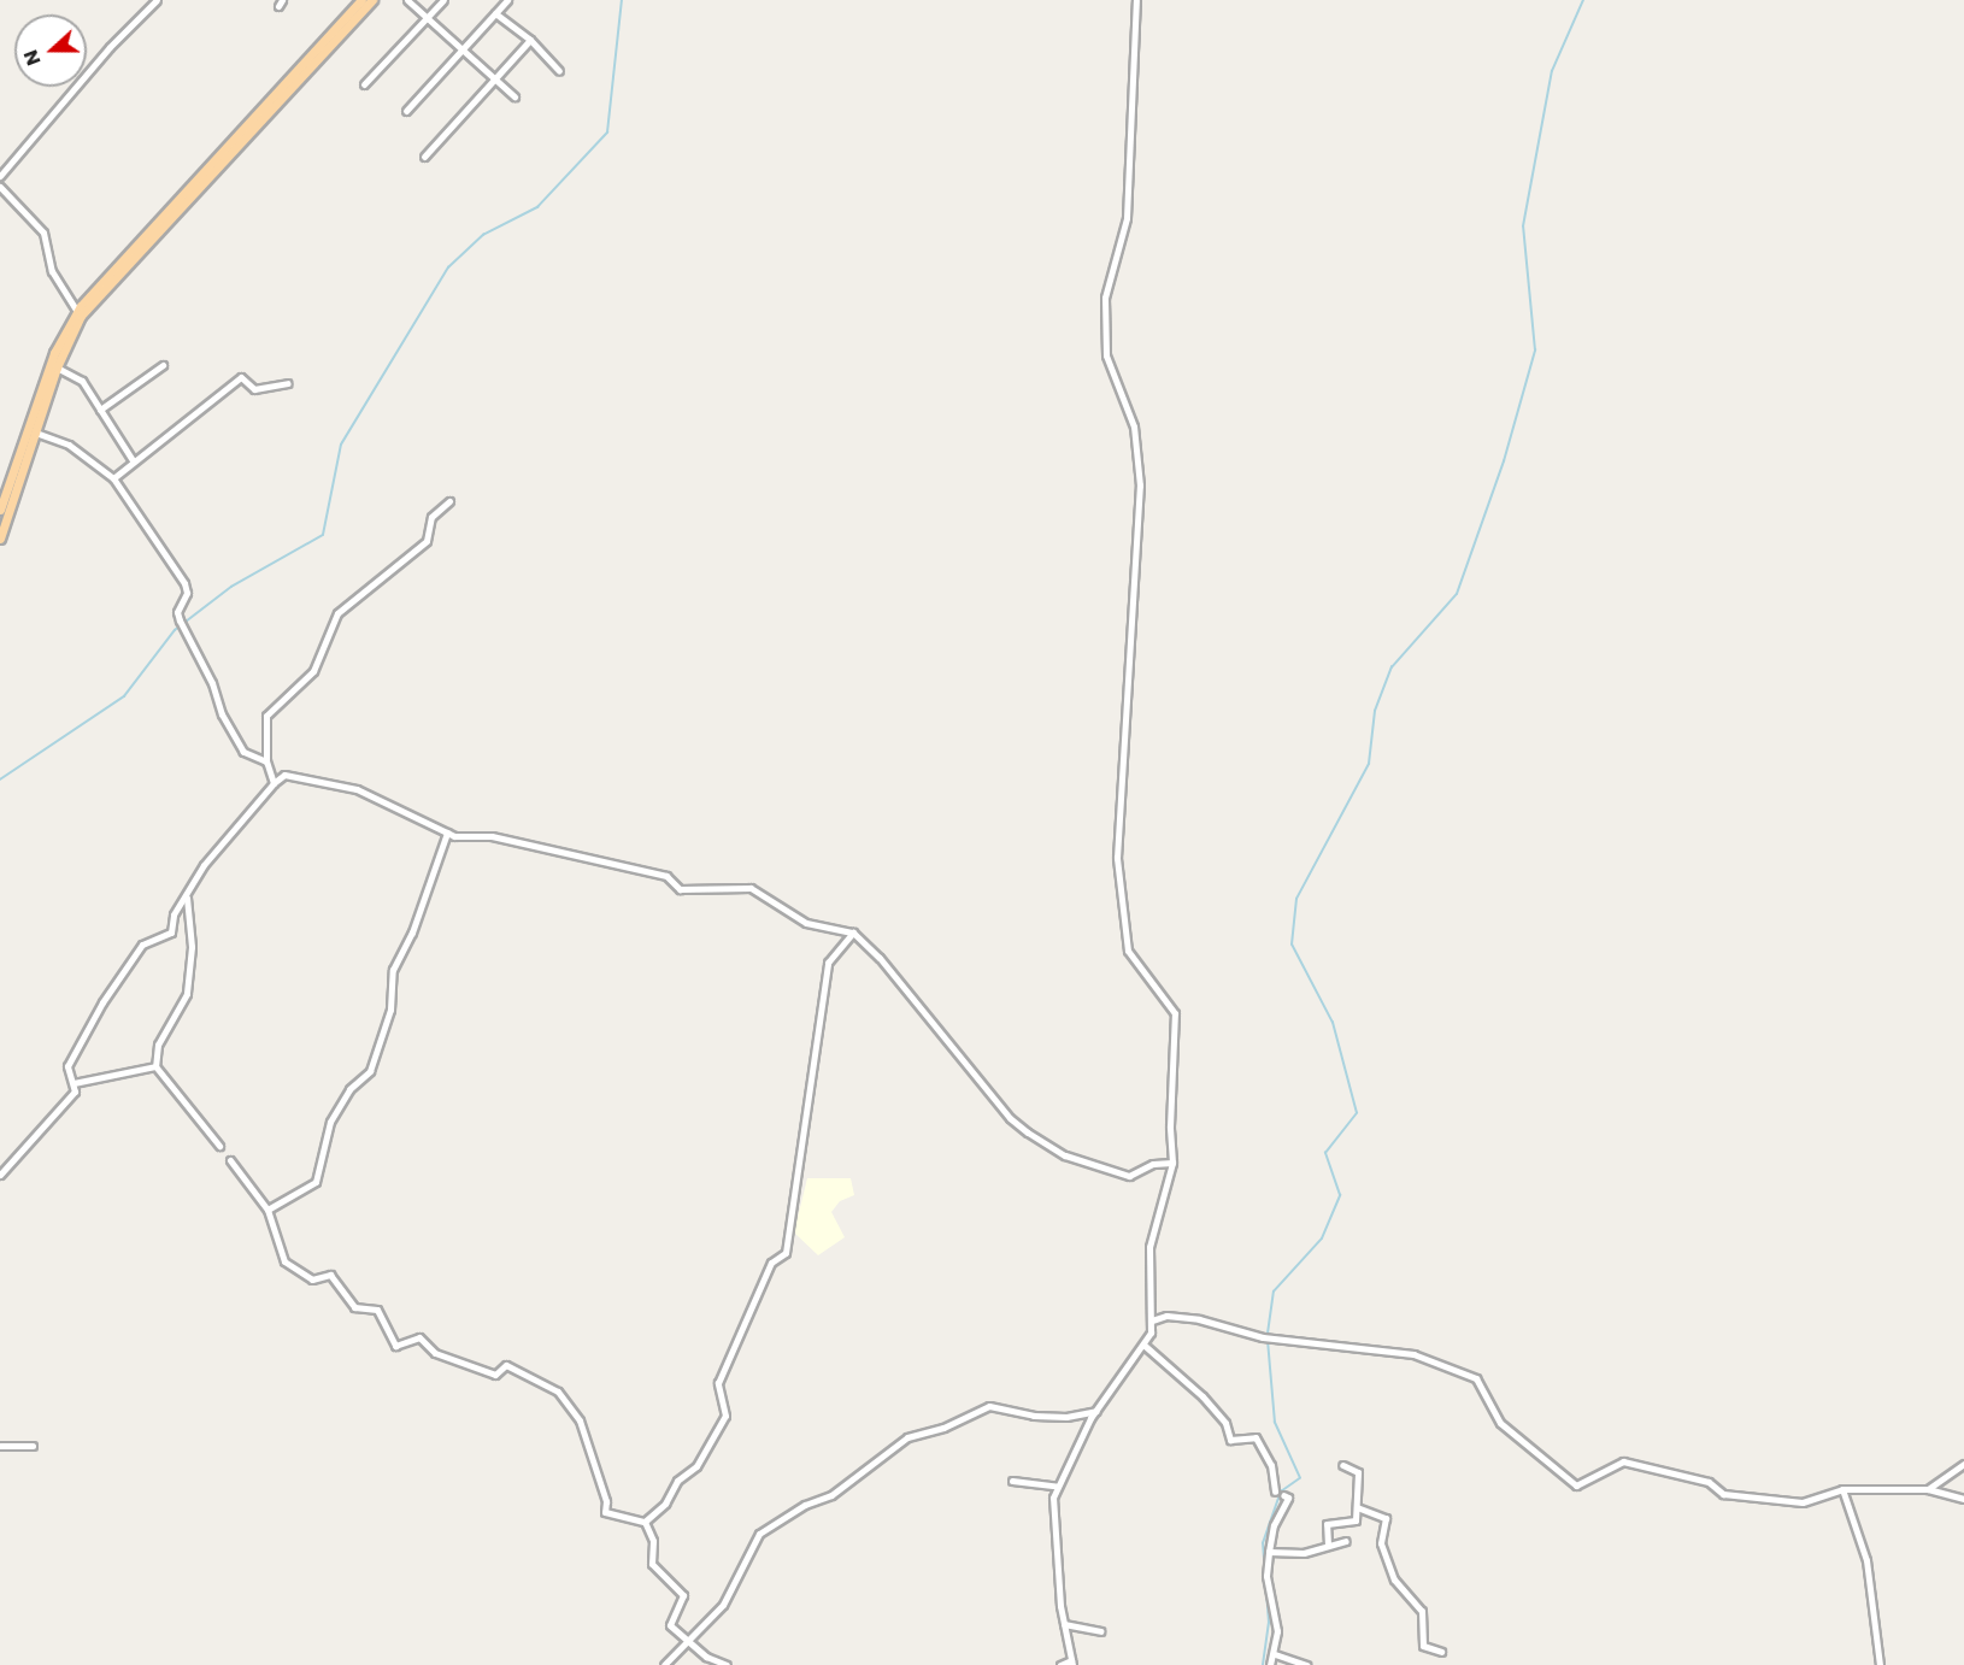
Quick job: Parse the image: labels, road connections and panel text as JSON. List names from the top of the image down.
{
  "north": "left"
}
